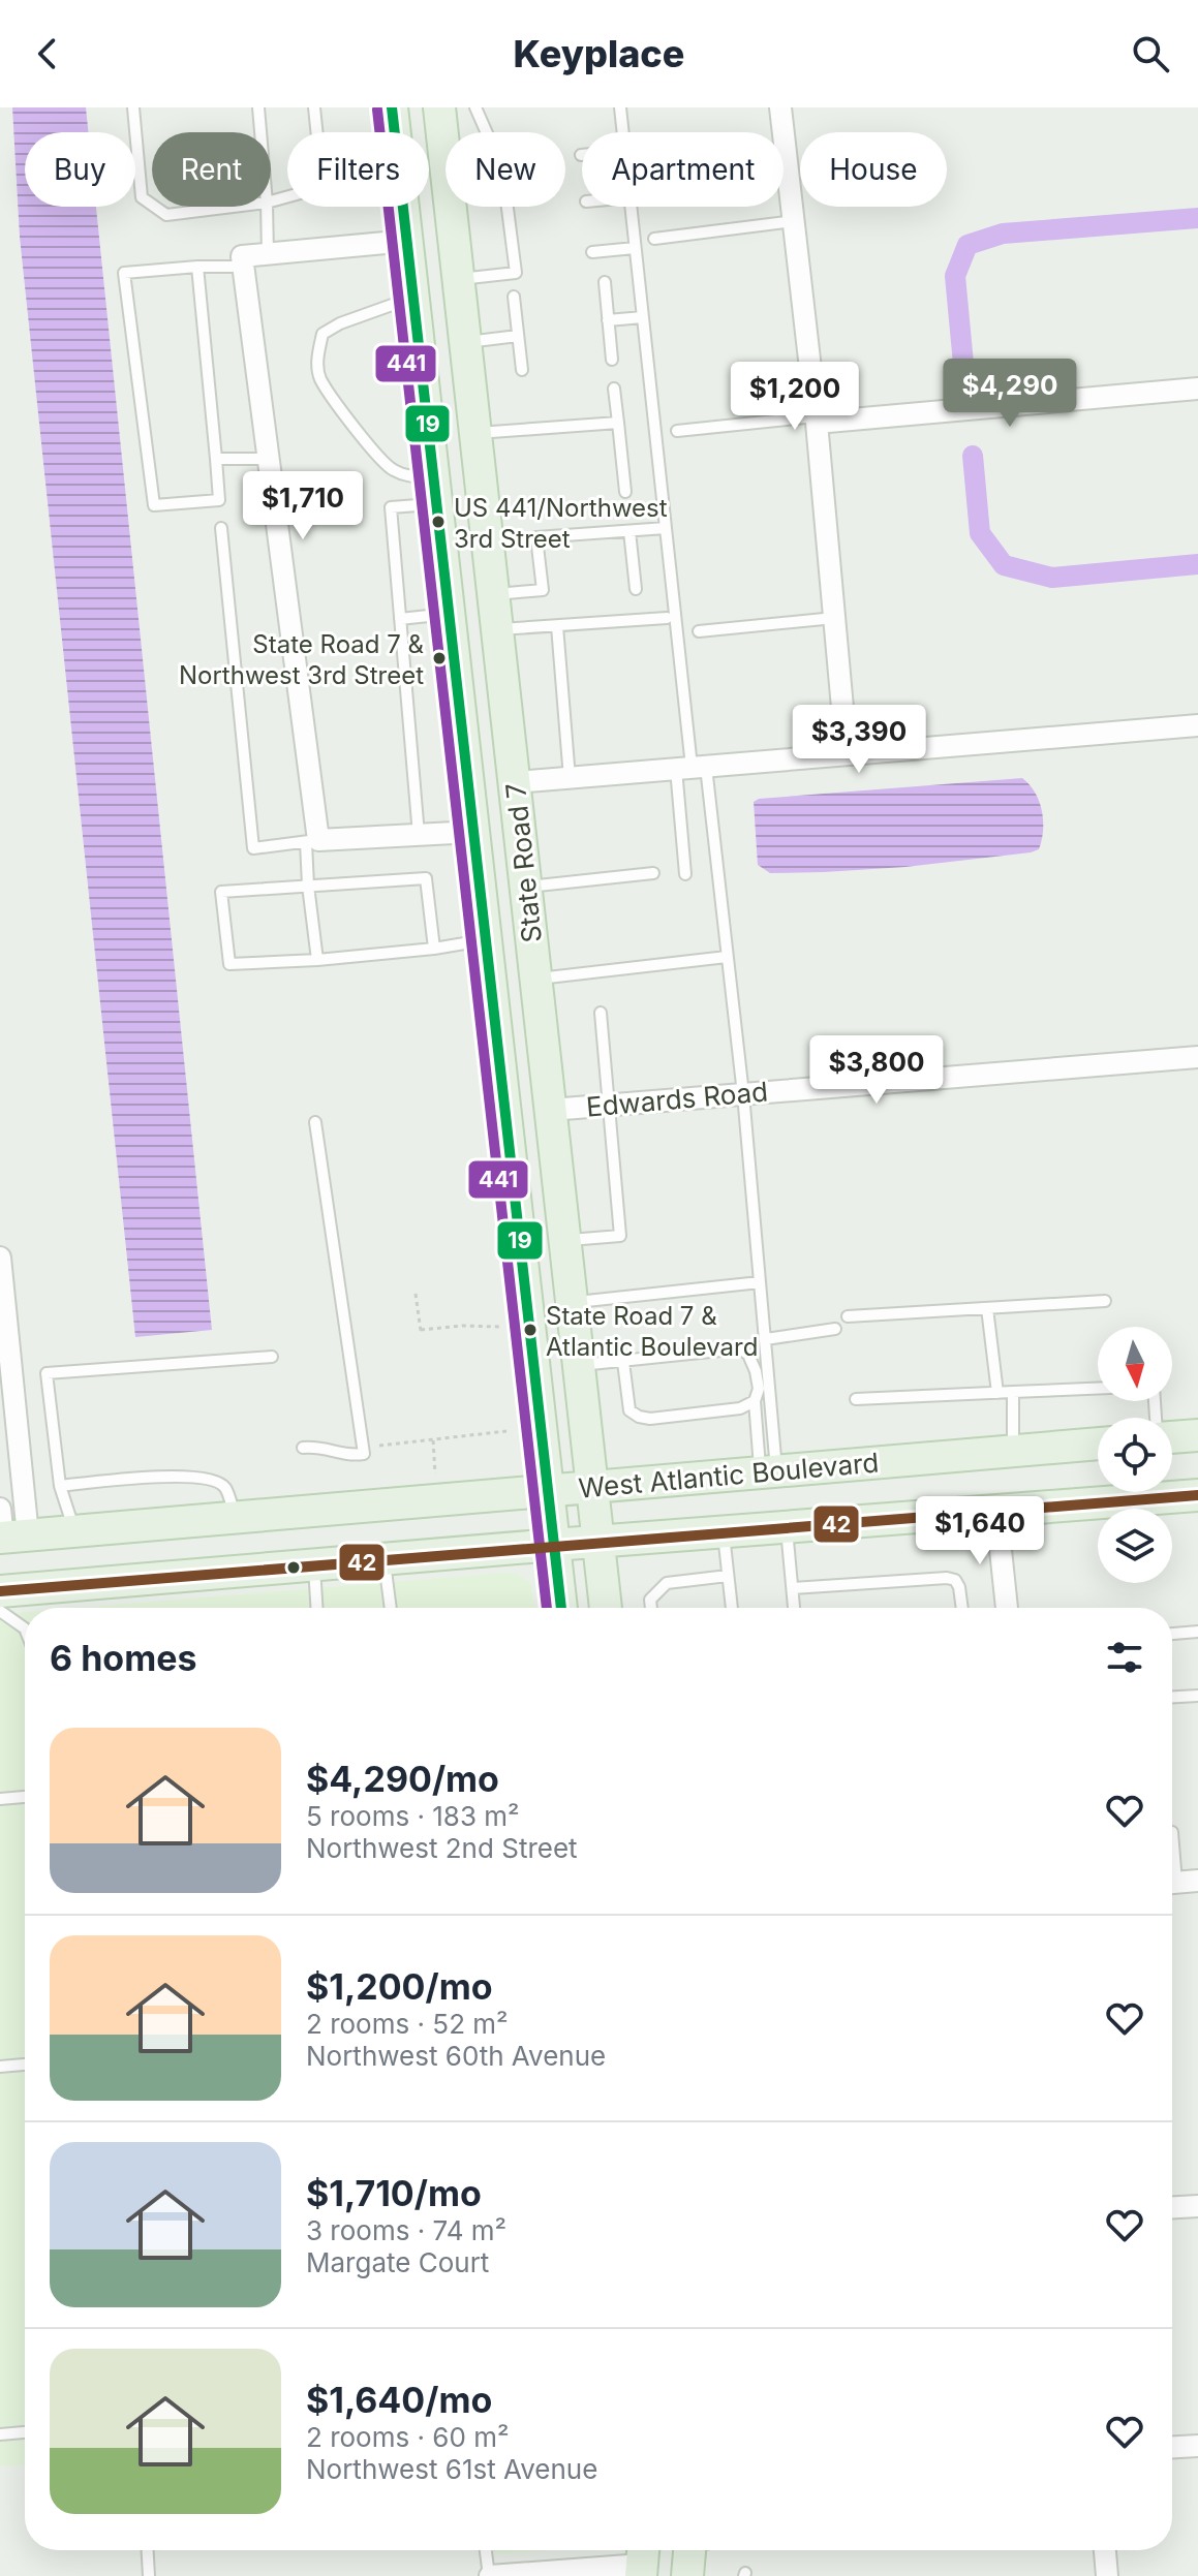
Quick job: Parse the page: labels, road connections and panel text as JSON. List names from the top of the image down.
{
  "streets": {
    "main road": ["State Road 7", "West Atlantic Boulevard"],
    "street": ["Edwards Road"]
  },
  "crossings": [
    ["State Road 7", "Edwards Road"],
    ["State Road 7", "West Atlantic Boulevard"]
  ],
  "places": ["US 441/Northwest 3rd Street", "State Road 7 & Northwest 3rd Street", "State Road 7 & Atlantic Boulevard"],
  "lines": ["transit line 19", "transit line 441", "transit line 42"],
  "north": "bottom",
  "page": {
    "header": "Keyplace",
    "chip": [
      "Buy",
      "Rent",
      "Filters",
      "New",
      "Apartment",
      "House"
    ],
    "price": [
      "$4,290",
      "$1,200",
      "$1,710",
      "$3,390",
      "$3,800",
      "$1,640"
    ],
    "heading": "6 homes",
    "list": [
      {
        "name": "$4,290/mo",
        "note": "5 rooms · 183 m² · Northwest 2nd Street"
      },
      {
        "name": "$1,200/mo",
        "note": "2 rooms · 52 m² · Northwest 60th Avenue"
      },
      {
        "name": "$1,710/mo",
        "note": "3 rooms · 74 m² · Margate Court"
      },
      {
        "name": "$1,640/mo",
        "note": "2 rooms · 60 m² · Northwest 61st Avenue"
      }
    ]
  }
}
